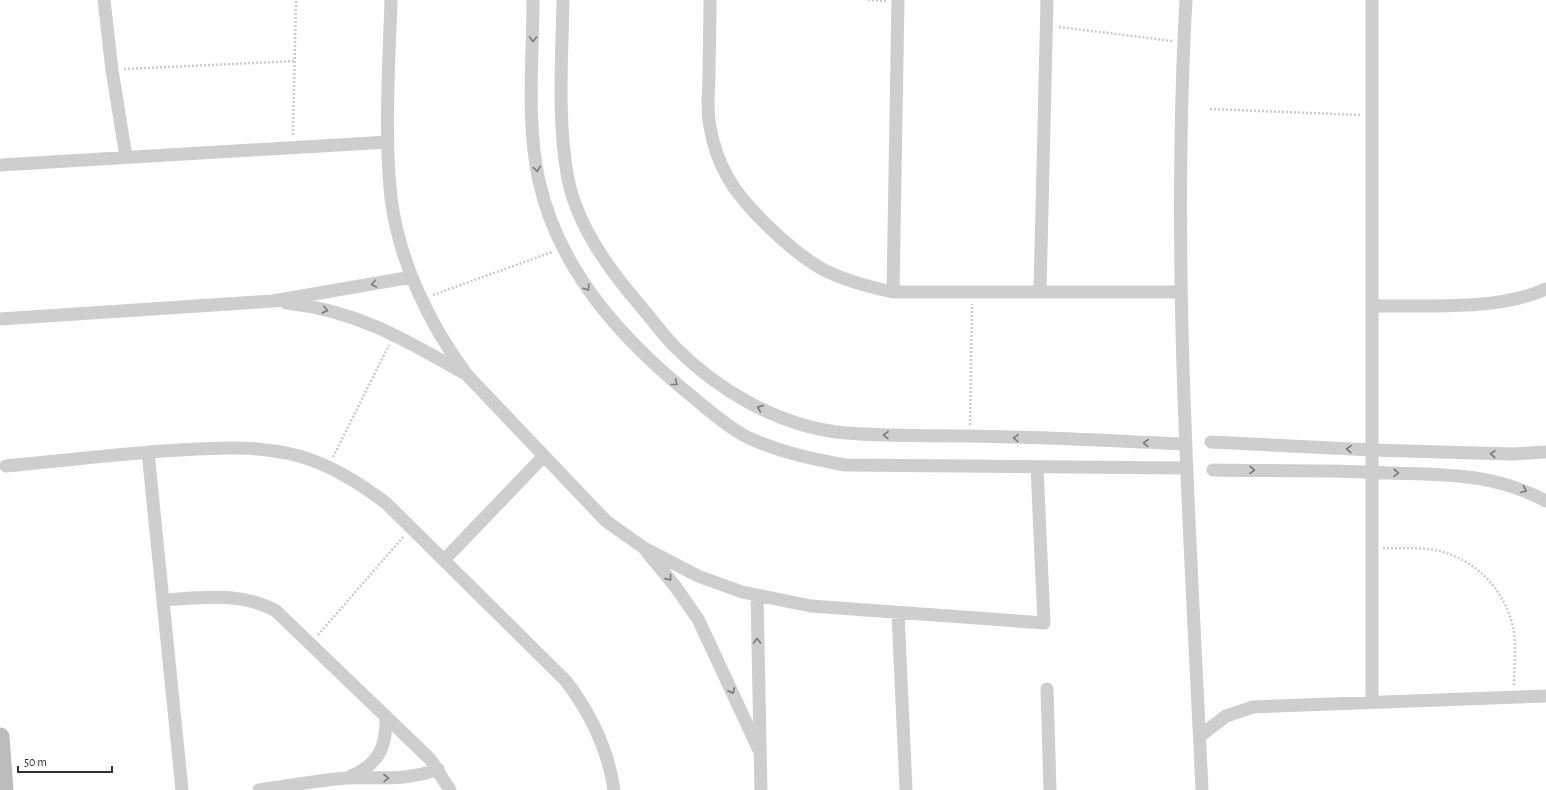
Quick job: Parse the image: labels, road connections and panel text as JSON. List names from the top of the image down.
{
  "scale_bar": "50 m"
}
